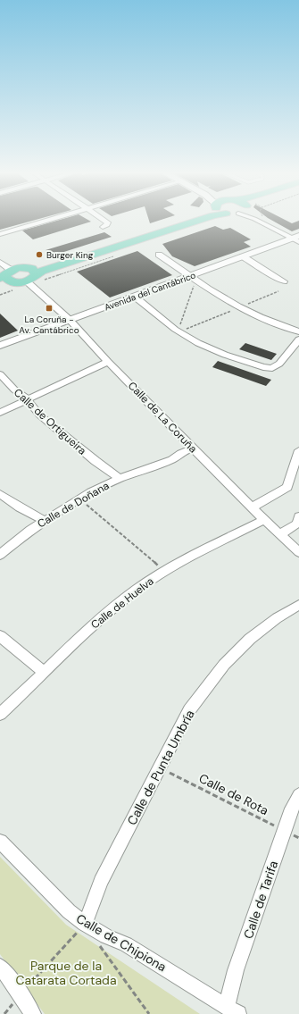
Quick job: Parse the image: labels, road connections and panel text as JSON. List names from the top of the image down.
{
  "streets": {
    "street": [
      "Avenida del Cantábrico",
      "Calle de La Coruña",
      "Calle de Ortigueira",
      "Calle de Doñana",
      "Calle de Huelva",
      "Calle de Punta Umbría",
      "Calle de Tarifa",
      "Calle de Chipiona"
    ],
    "path": ["Calle de Rota"]
  },
  "crossings": [
    ["Avenida del Cantábrico", "Calle de La Coruña"],
    ["Calle de La Coruña", "Calle de Doñana"],
    ["Calle de La Coruña", "Calle de Huelva"],
    ["Calle de Ortigueira", "Calle de Doñana"],
    ["Calle de Punta Umbría", "Calle de Rota"],
    ["Calle de Punta Umbría", "Calle de Chipiona"],
    ["Calle de Rota", "Calle de Tarifa"],
    ["Calle de Tarifa", "Calle de Chipiona"]
  ],
  "parks": ["Parque de la Catarata Cortada"],
  "places": {
    "other": ["Burger King"],
    "transit": ["La Coruña - Av. Cantábrico"]
  }
}
